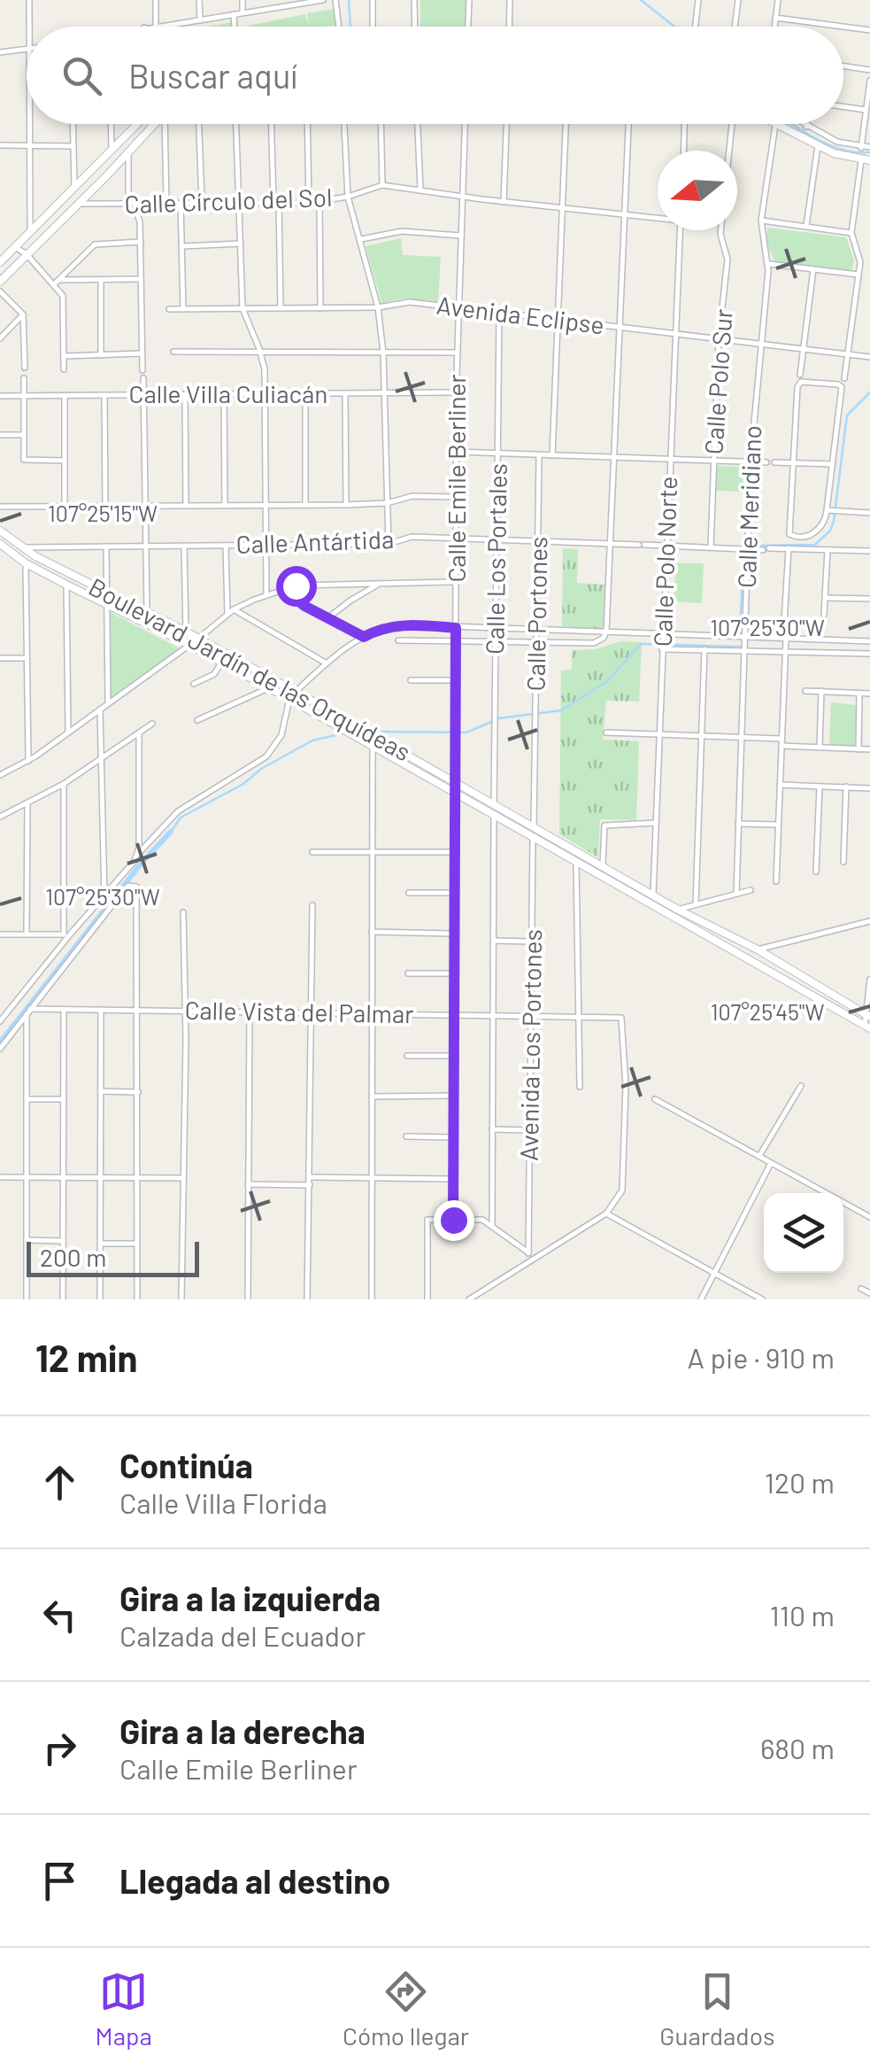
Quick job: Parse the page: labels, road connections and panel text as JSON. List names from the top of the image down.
{
  "streets": {
    "street": [
      "Calle Círculo del Sol",
      "Avenida Eclipse",
      "Calle Polo Sur",
      "Calle Villa Culiacán",
      "Calle Emile Berliner",
      "Calle Meridiano",
      "Calle Antártida",
      "Calle Los Portales",
      "Calle Polo Norte",
      "Calle Portones",
      "Boulevard Jardín de las Orquídeas",
      "Calle Vista del Palmar",
      "Avenida Los Portones"
    ]
  },
  "crossings": [
    ["Calle Círculo del Sol", "Calle Emile Berliner"],
    ["Avenida Eclipse", "Calle Polo Sur"],
    ["Avenida Eclipse", "Calle Emile Berliner"],
    ["Avenida Eclipse", "Calle Meridiano"],
    ["Avenida Eclipse", "Calle Los Portales"],
    ["Avenida Eclipse", "Calle Polo Norte"],
    ["Calle Polo Sur", "Calle Antártida"],
    ["Calle Villa Culiacán", "Calle Emile Berliner"],
    ["Calle Emile Berliner", "Calle Antártida"],
    ["Calle Emile Berliner", "Boulevard Jardín de las Orquídeas"],
    ["Calle Emile Berliner", "Calle Vista del Palmar"],
    ["Calle Meridiano", "Calle Antártida"],
    ["Calle Antártida", "Calle Los Portales"],
    ["Calle Antártida", "Calle Polo Norte"],
    ["Calle Antártida", "Calle Portones"],
    ["Calle Antártida", "Boulevard Jardín de las Orquídeas"],
    ["Calle Los Portales", "Boulevard Jardín de las Orquídeas"],
    ["Calle Polo Norte", "Boulevard Jardín de las Orquídeas"],
    ["Calle Portones", "Boulevard Jardín de las Orquídeas"],
    ["Boulevard Jardín de las Orquídeas", "Avenida Los Portones"],
    ["Calle Vista del Palmar", "Avenida Los Portones"]
  ],
  "scale_bar": "200 m",
  "north": "left",
  "page": {
    "search": "Buscar aquí",
    "scale": "200 m",
    "heading": ["12 min", "A pie · 910 m"],
    "list": [
      ["Continúa", "Calle Villa Florida", "120 m"],
      ["Gira a la izquierda", "Calzada del Ecuador", "110 m"],
      ["Gira a la derecha", "Calle Emile Berliner", "680 m"],
      "Llegada al destino"
    ],
    "nav": ["Mapa", "Cómo llegar", "Guardados"]
  },
  "coordinates": ["107°25'15\"W", "107°25'30\"W", "107°25'45\"W"]
}
